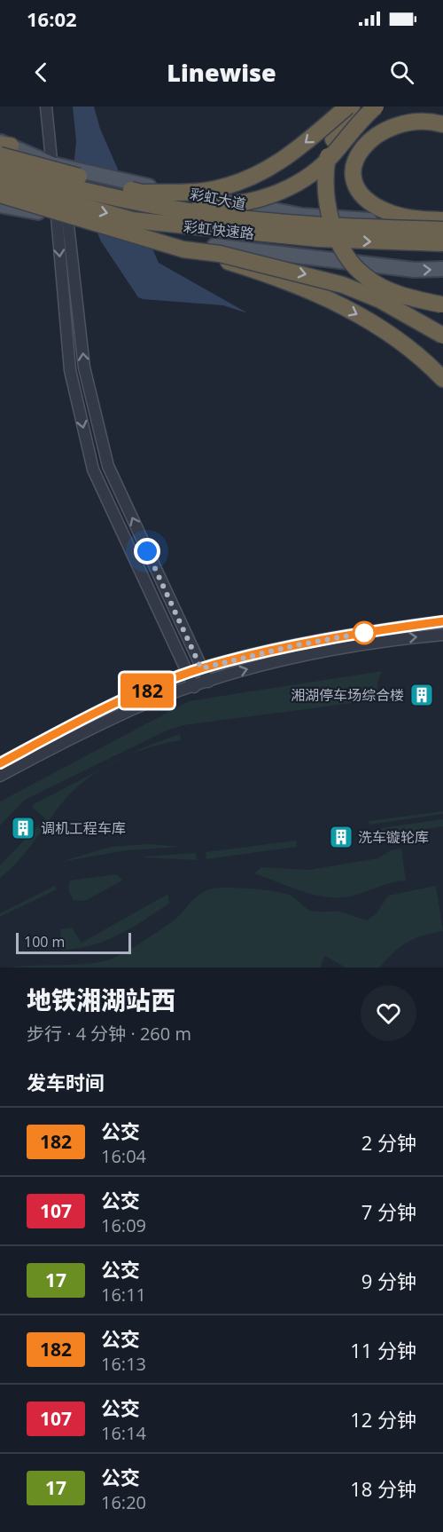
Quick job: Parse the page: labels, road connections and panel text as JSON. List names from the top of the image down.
{
  "streets": {
    "highway": ["彩虹快速路"],
    "main road": ["彩虹大道"]
  },
  "places": {
    "building": ["湘湖停车场综合楼", "调机工程车库", "洗车镟轮库"]
  },
  "lines": ["bus line 182"],
  "scale_bar": "100 m",
  "page": {
    "status": "16:02",
    "header": "Linewise",
    "on_map": "182",
    "scale": "100 m",
    "heading": [
      ["地铁湘湖站西", "步行 · 4 分钟 · 260 m"],
      "发车时间"
    ],
    "list": [
      {
        "mark": "182",
        "name": "公交",
        "note": "16:04",
        "value": "2 分钟"
      },
      {
        "mark": "107",
        "name": "公交",
        "note": "16:09",
        "value": "7 分钟"
      },
      {
        "mark": "17",
        "name": "公交",
        "note": "16:11",
        "value": "9 分钟"
      },
      {
        "mark": "182",
        "name": "公交",
        "note": "16:13",
        "value": "11 分钟"
      },
      {
        "mark": "107",
        "name": "公交",
        "note": "16:14",
        "value": "12 分钟"
      },
      {
        "mark": "17",
        "name": "公交",
        "note": "16:20",
        "value": "18 分钟"
      }
    ]
  }
}
